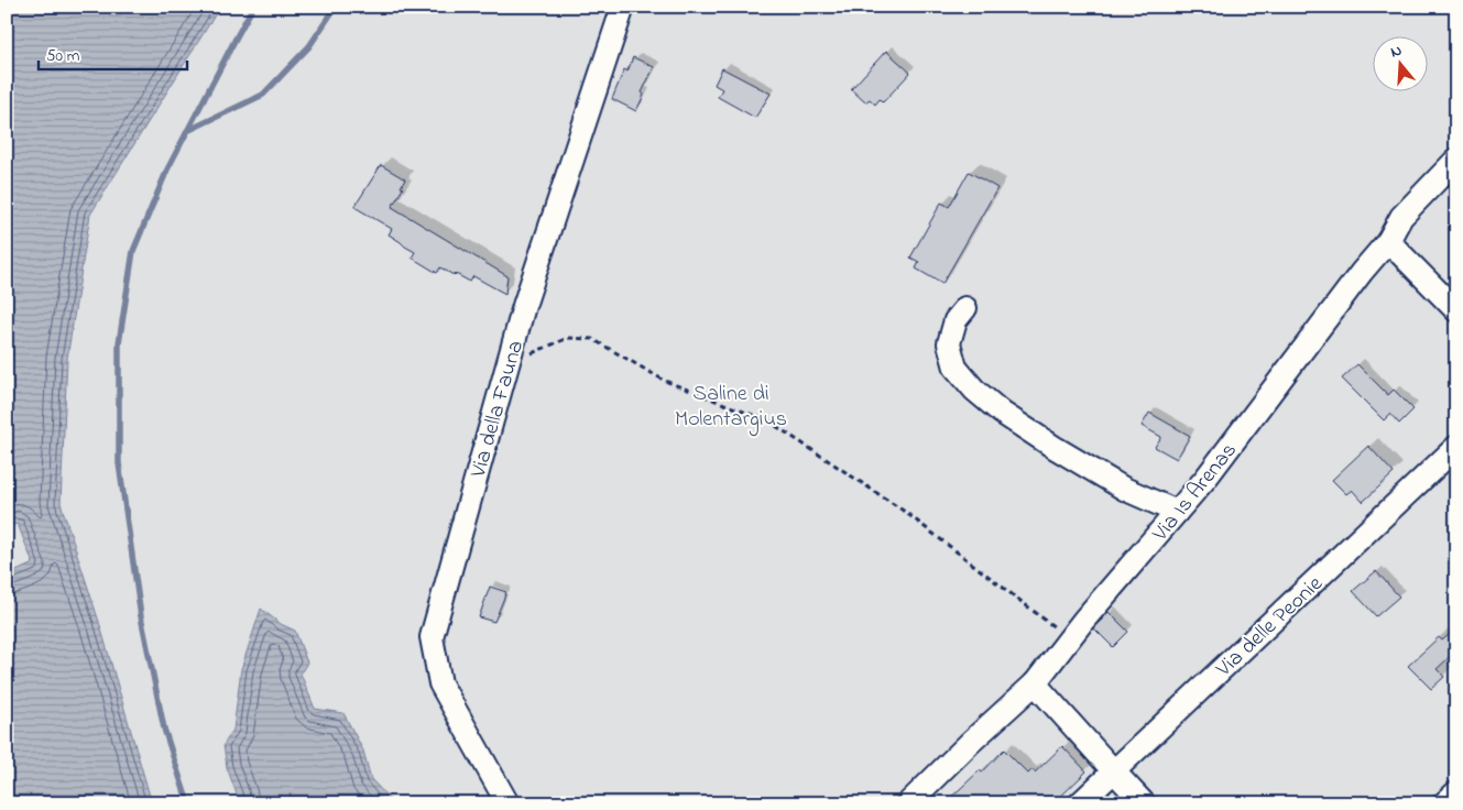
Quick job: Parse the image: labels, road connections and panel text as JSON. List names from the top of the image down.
{
  "streets": {
    "street": ["Via della Fauna", "Via Is Arenas", "Via delle Peonie"]
  },
  "parks": ["Saline di Molentargius"],
  "scale_bar": "50 m",
  "north": "top"
}
